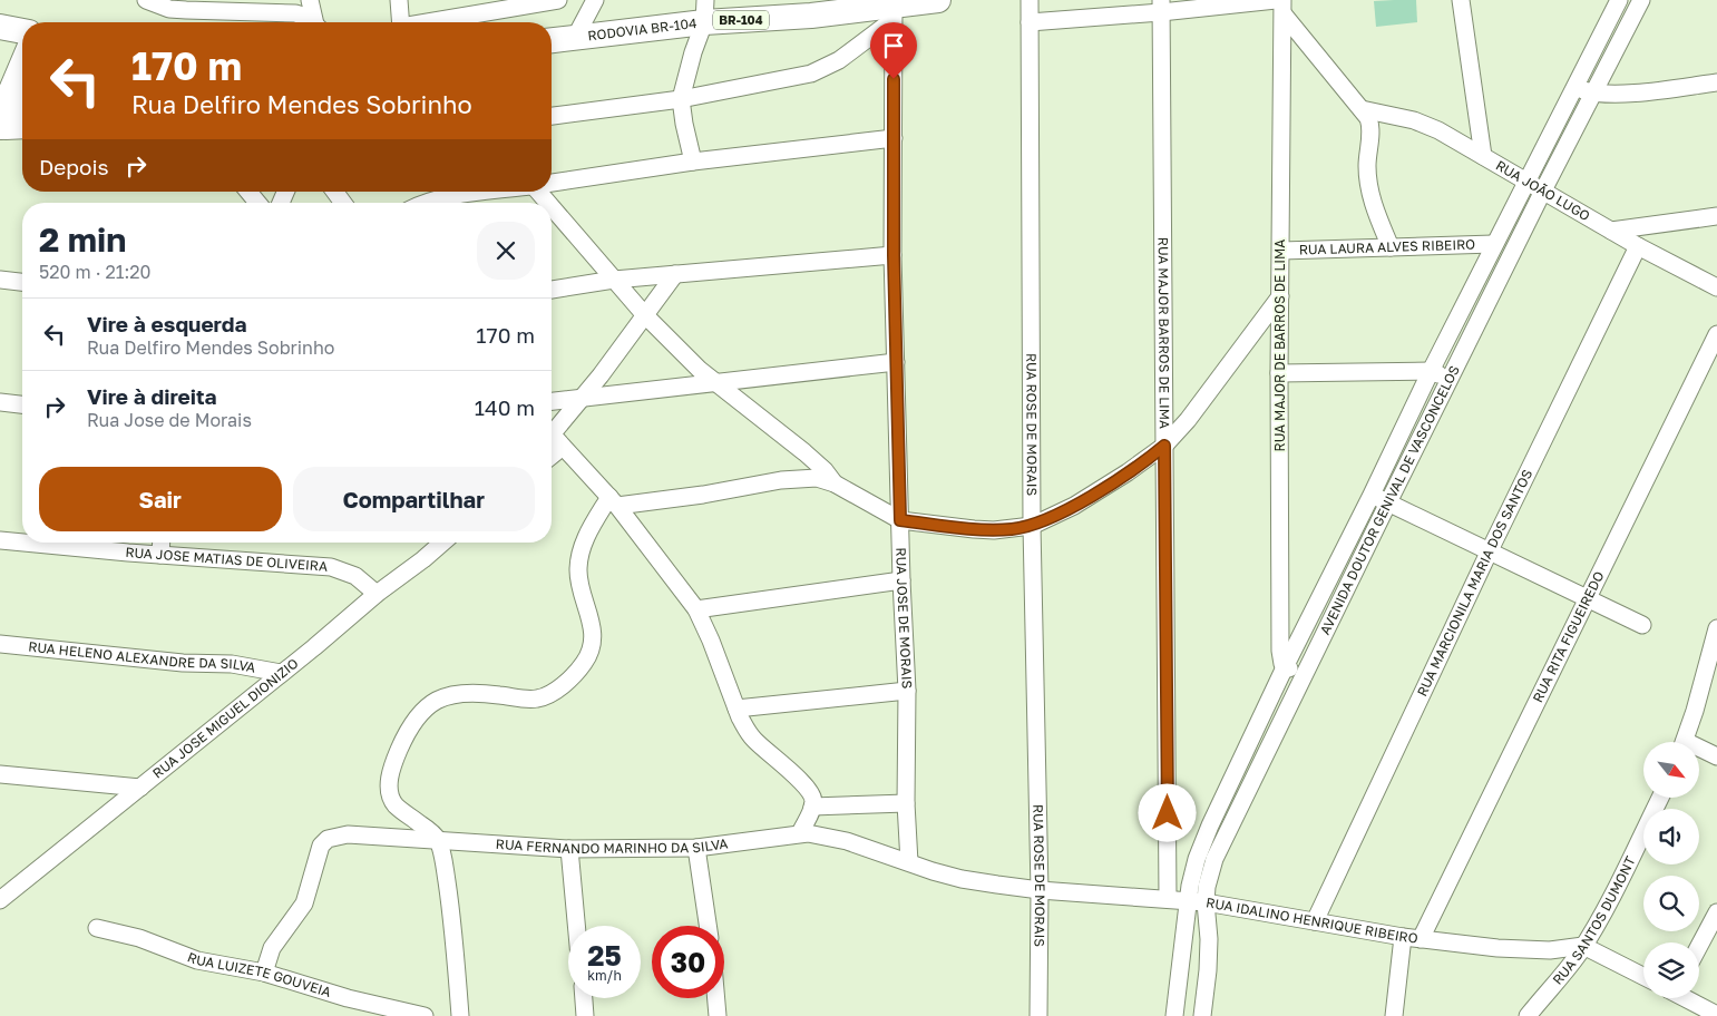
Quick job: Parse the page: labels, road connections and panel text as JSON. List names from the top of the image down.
{
  "streets": {
    "highway": ["BR-104", "RODOVIA BR-104"],
    "street": [
      "RUA JOÃO LUGO",
      "RUA LAURA ALVES RIBEIRO",
      "RUA MAJOR BARROS DE LIMA",
      "RUA MAJOR DE BARROS DE LIMA",
      "RUA ROSE DE MORAIS",
      "AVENIDA DOUTOR GENIVAL DE VASCONCELOS",
      "RUA JOSE MATIAS DE OLIVEIRA",
      "RUA MARCIONILA MARIA DOS SANTOS",
      "RUA JOSE DE MORAIS",
      "RUA RITA FIGUEIREDO",
      "RUA HELENO ALEXANDRE DA SILVA",
      "RUA JOSE MIGUEL DIONIZIO",
      "RUA FERNANDO MARINHO DA SILVA",
      "RUA SANTOS DUMONT",
      "RUA IDALINO HENRIQUE RIBEIRO",
      "RUA LUIZETE GOUVEIA"
    ]
  },
  "crossings": [
    ["RODOVIA BR-104", "RUA JOSE DE MORAIS"],
    ["RUA JOÃO LUGO", "AVENIDA DOUTOR GENIVAL DE VASCONCELOS"],
    ["RUA JOÃO LUGO", "RUA MARCIONILA MARIA DOS SANTOS"],
    ["RUA LAURA ALVES RIBEIRO", "RUA MAJOR DE BARROS DE LIMA"],
    ["RUA LAURA ALVES RIBEIRO", "AVENIDA DOUTOR GENIVAL DE VASCONCELOS"],
    ["RUA MAJOR BARROS DE LIMA", "RUA IDALINO HENRIQUE RIBEIRO"],
    ["RUA MAJOR DE BARROS DE LIMA", "AVENIDA DOUTOR GENIVAL DE VASCONCELOS"],
    ["RUA ROSE DE MORAIS", "RUA FERNANDO MARINHO DA SILVA"],
    ["RUA ROSE DE MORAIS", "RUA IDALINO HENRIQUE RIBEIRO"],
    ["AVENIDA DOUTOR GENIVAL DE VASCONCELOS", "RUA IDALINO HENRIQUE RIBEIRO"],
    ["RUA JOSE MATIAS DE OLIVEIRA", "RUA JOSE MIGUEL DIONIZIO"],
    ["RUA MARCIONILA MARIA DOS SANTOS", "RUA IDALINO HENRIQUE RIBEIRO"],
    ["RUA JOSE DE MORAIS", "RUA FERNANDO MARINHO DA SILVA"],
    ["RUA RITA FIGUEIREDO", "RUA IDALINO HENRIQUE RIBEIRO"],
    ["RUA HELENO ALEXANDRE DA SILVA", "RUA JOSE MIGUEL DIONIZIO"],
    ["RUA FERNANDO MARINHO DA SILVA", "RUA IDALINO HENRIQUE RIBEIRO"],
    ["RUA FERNANDO MARINHO DA SILVA", "RUA LUIZETE GOUVEIA"],
    ["RUA SANTOS DUMONT", "RUA IDALINO HENRIQUE RIBEIRO"]
  ],
  "north": "bottom right",
  "page": {
    "turn": ["170 m", "Rua Delfiro Mendes Sobrinho"],
    "then": "Depois",
    "heading": ["2 min", "520 m · 21:20"],
    "list": [
      {
        "name": "Vire à esquerda",
        "note": "Rua Delfiro Mendes Sobrinho",
        "value": "170 m"
      },
      {
        "name": "Vire à direita",
        "note": "Rua Jose de Morais",
        "value": "140 m"
      }
    ],
    "buttons": ["Sair", "Compartilhar"],
    "speed": "25 km/h",
    "limit": "30"
  }
}
